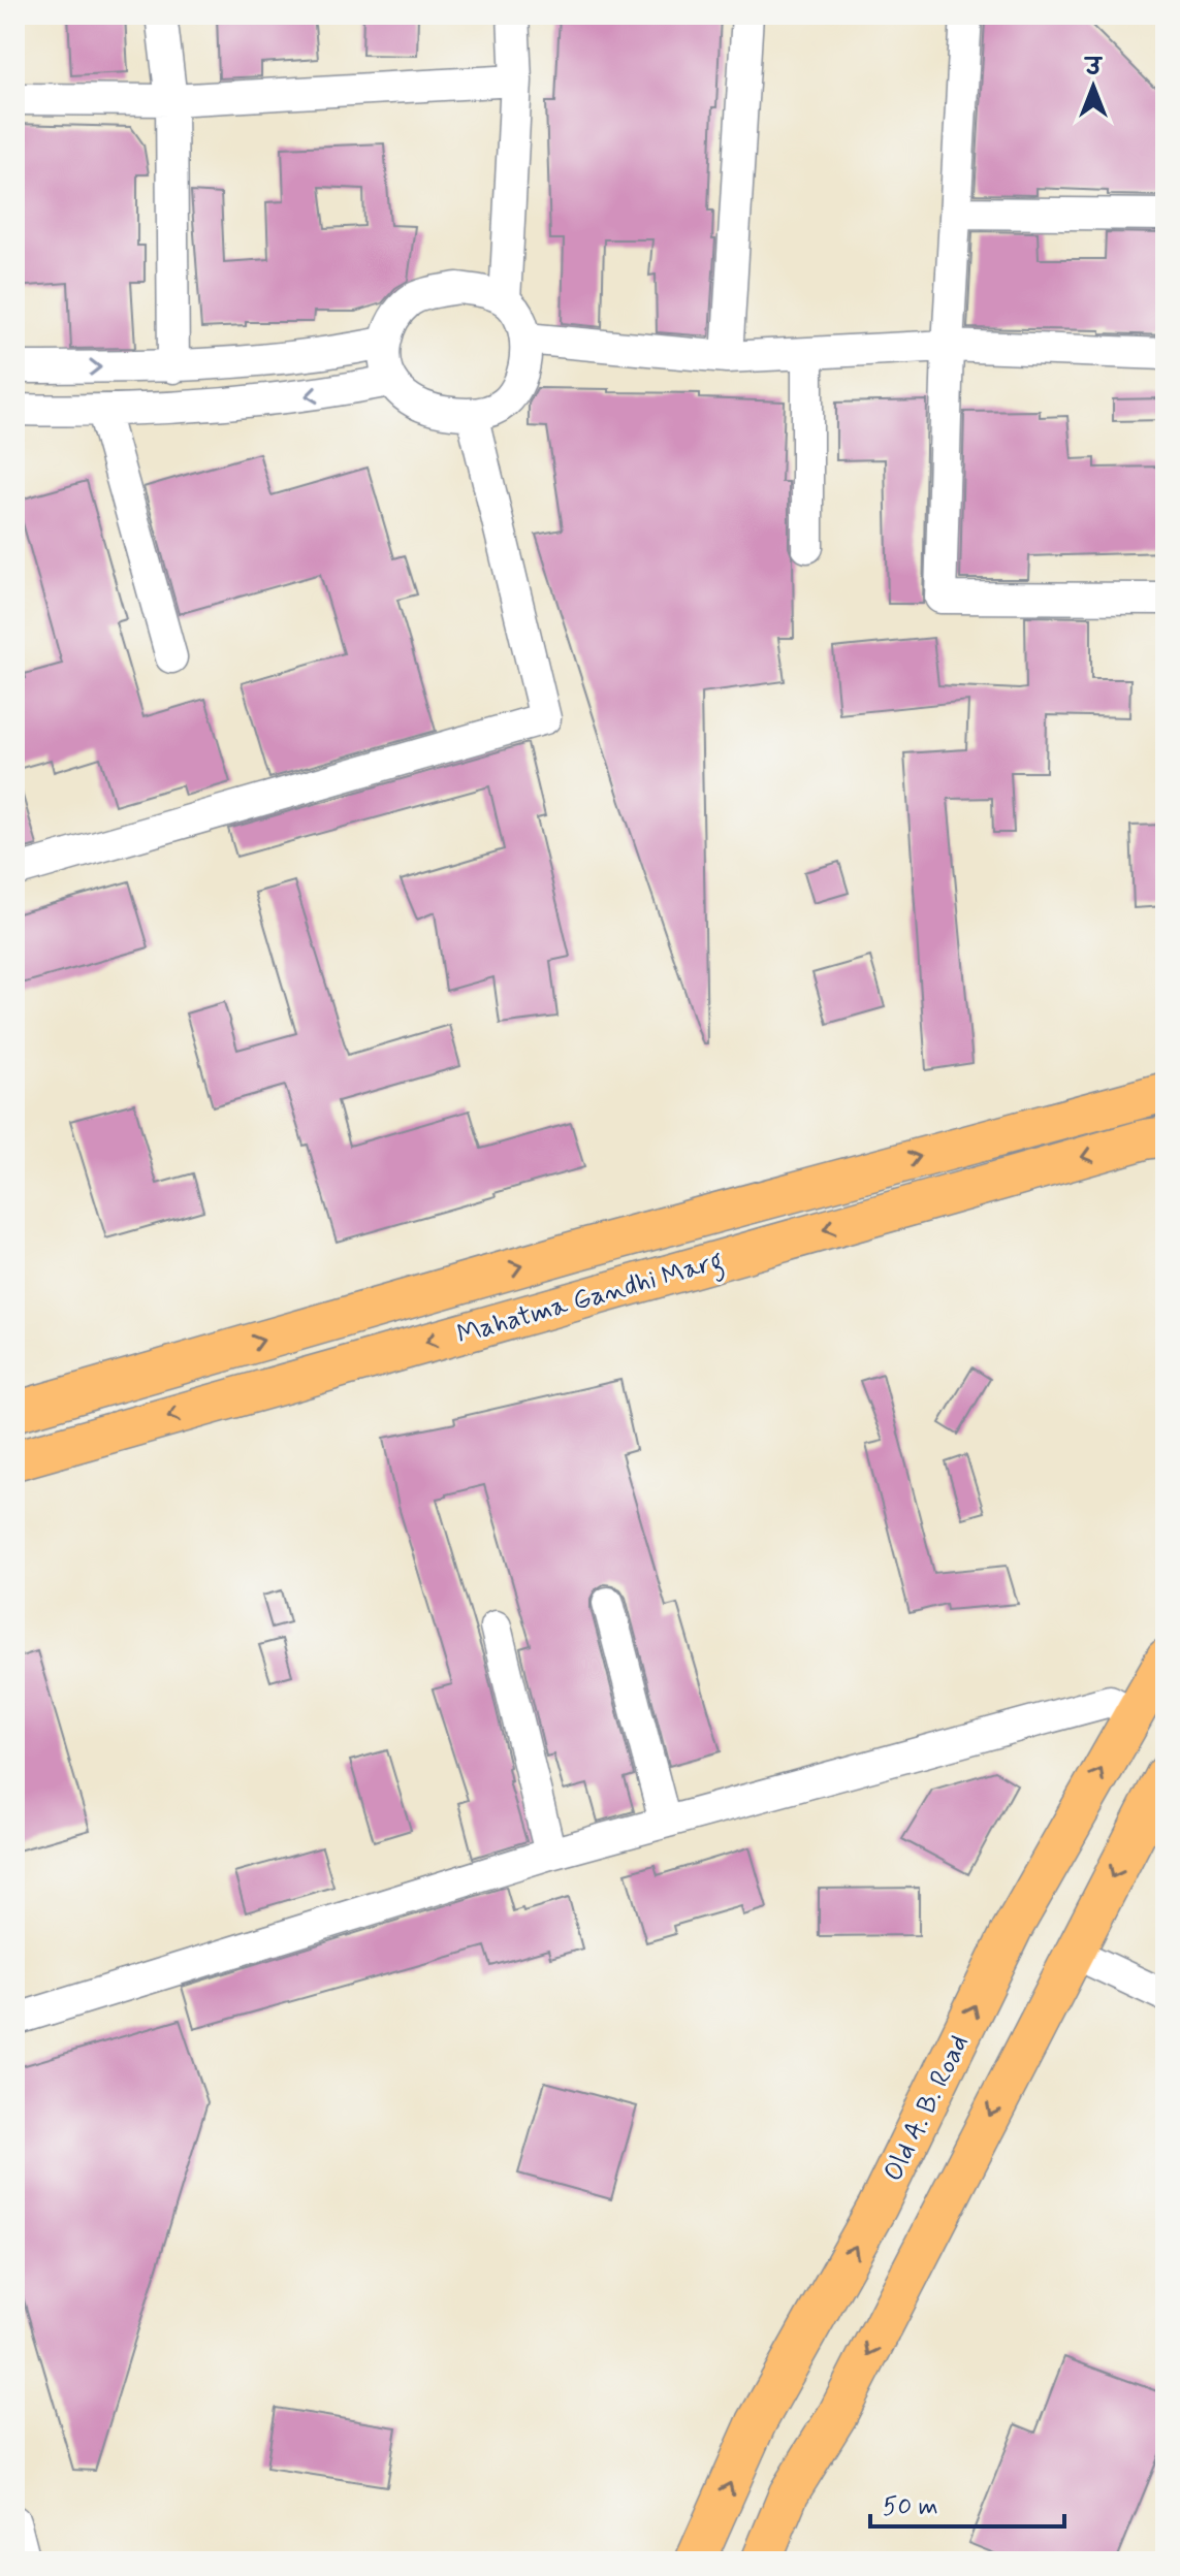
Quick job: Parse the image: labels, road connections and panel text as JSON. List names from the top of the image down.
{
  "streets": {
    "main road": ["Mahatma Gandhi Marg", "Old A. B. Road"]
  },
  "scale_bar": "50 m",
  "north": "top"
}
